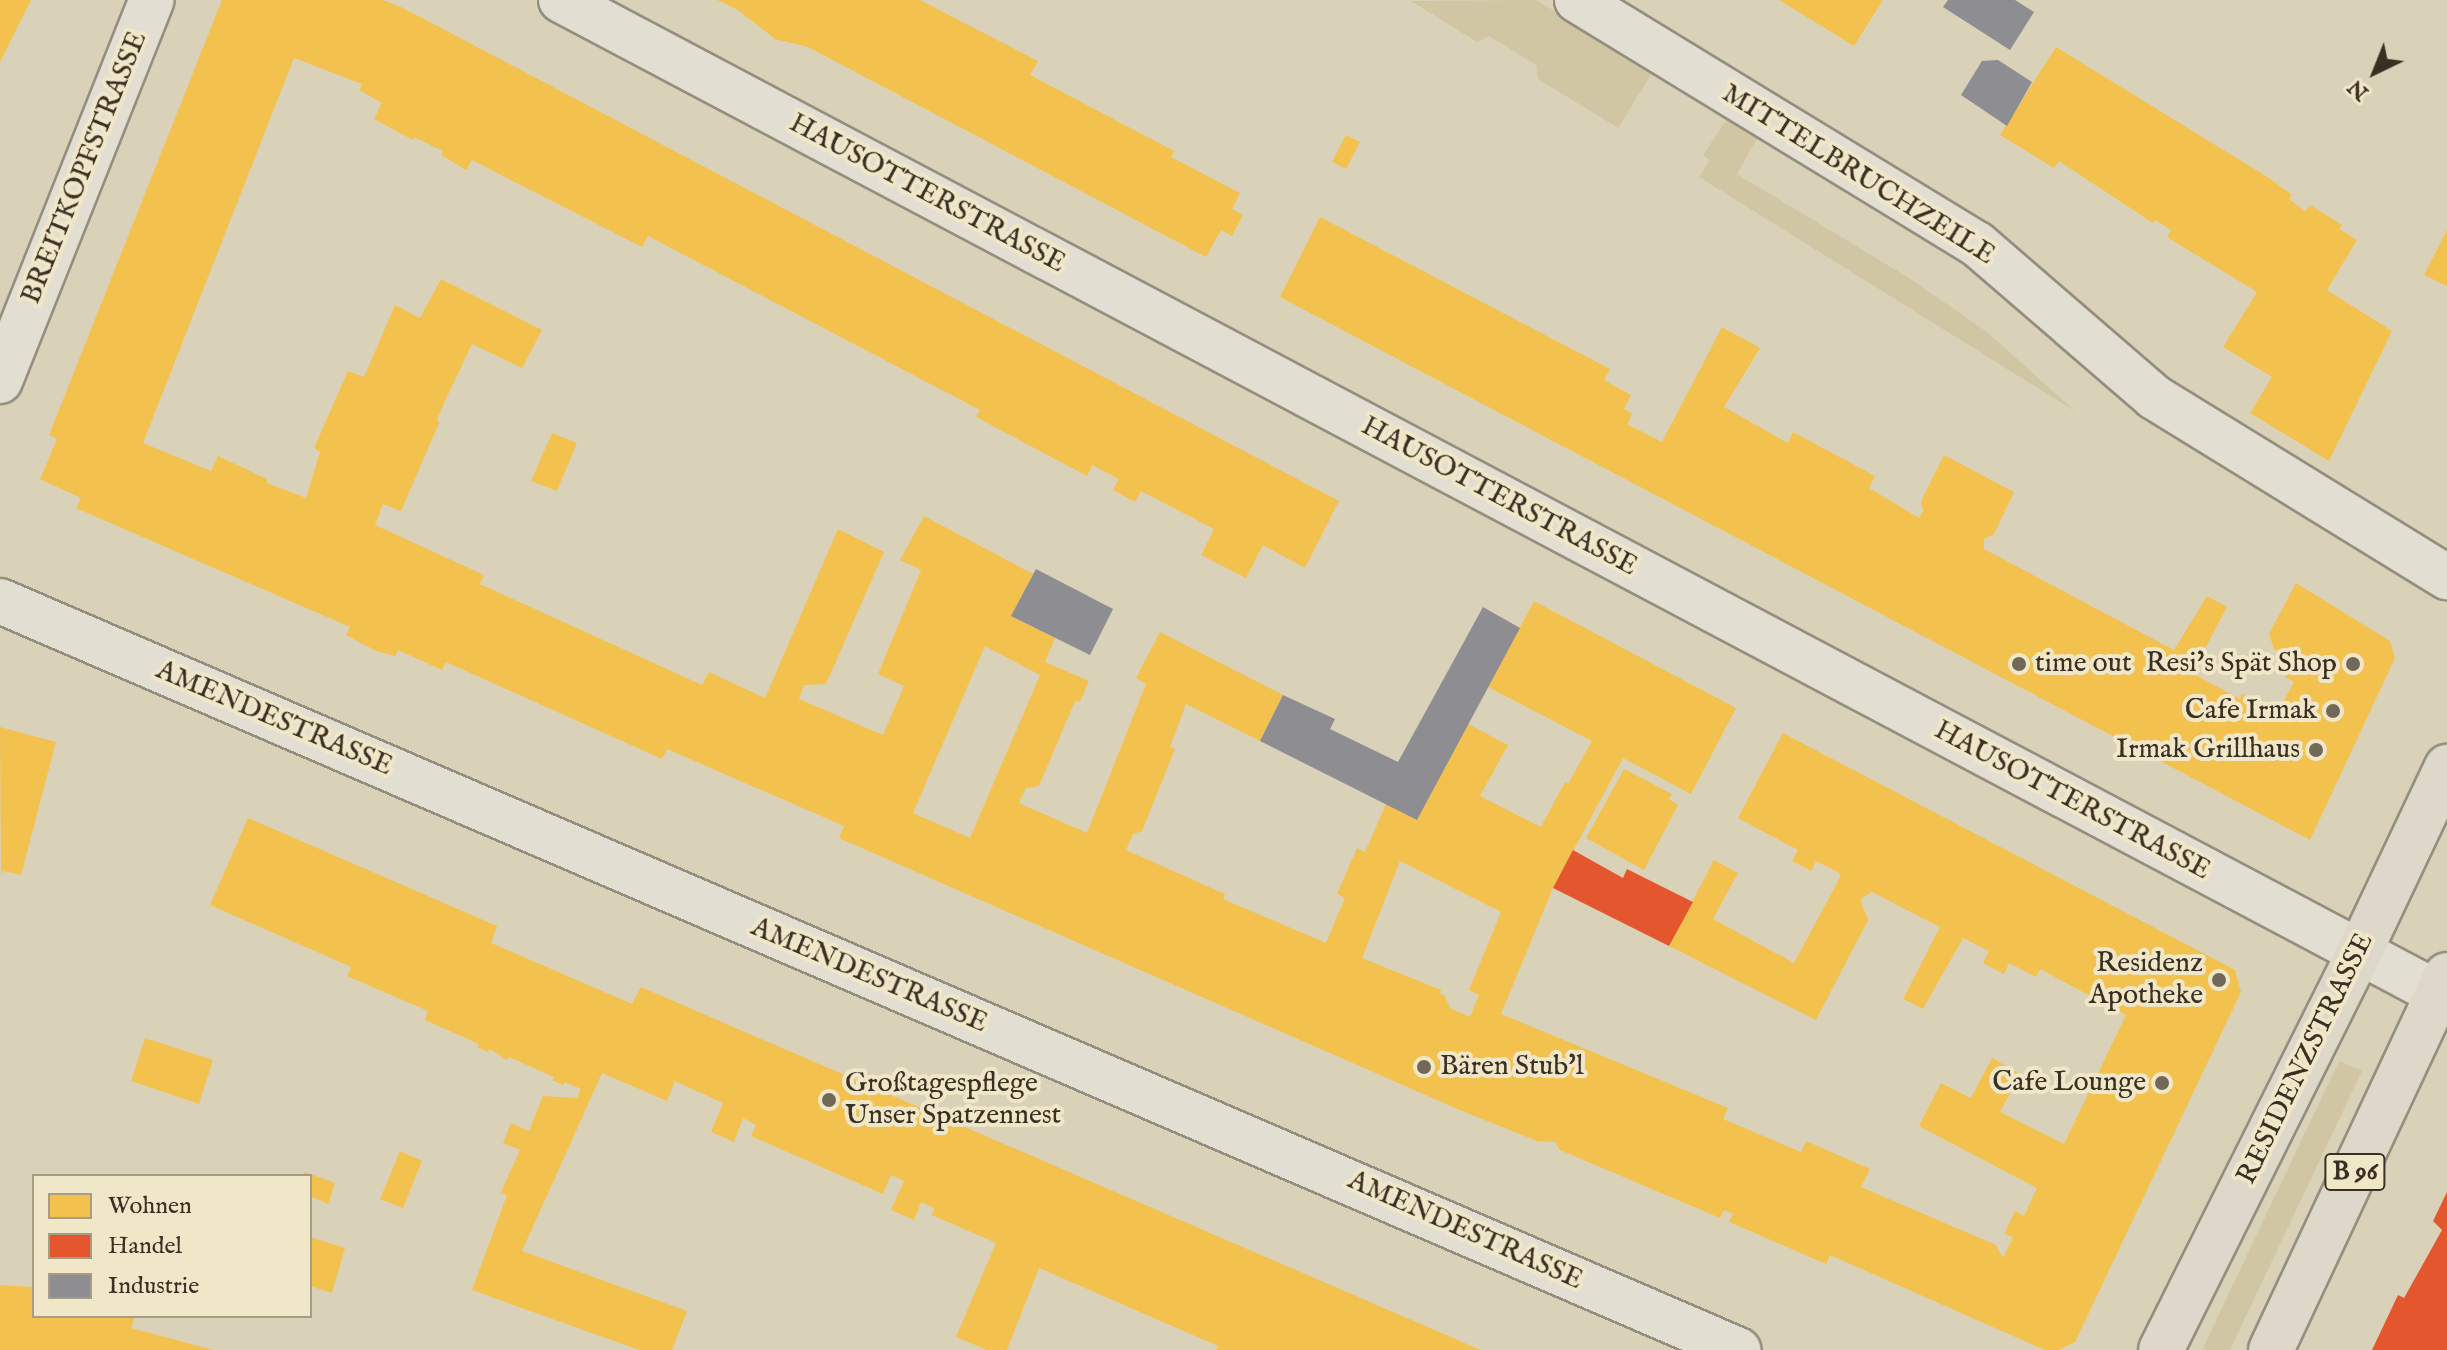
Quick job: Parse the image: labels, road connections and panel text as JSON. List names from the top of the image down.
{
  "streets": {
    "main road": ["RESIDENZSTRASSE", "B 96"],
    "street": [
      "BREITKOPFSTRASSE",
      "MITTELBRUCHZEILE",
      "HAUSOTTERSTRASSE",
      "AMENDESTRASSE"
    ]
  },
  "crossings": [
    ["HAUSOTTERSTRASSE", "RESIDENZSTRASSE"],
    ["HAUSOTTERSTRASSE", "B 96"]
  ],
  "places": [
    "time out",
    "Resi's Spät Shop",
    "Cafe Irmak",
    "Irmak Grillhaus",
    "Residenz Apotheke",
    "Bären Stub'l",
    "Cafe Lounge",
    "Großtagespflege Unser Spatzennest"
  ],
  "legend": ["Wohnen", "Handel", "Industrie"],
  "north": "bottom left"
}
